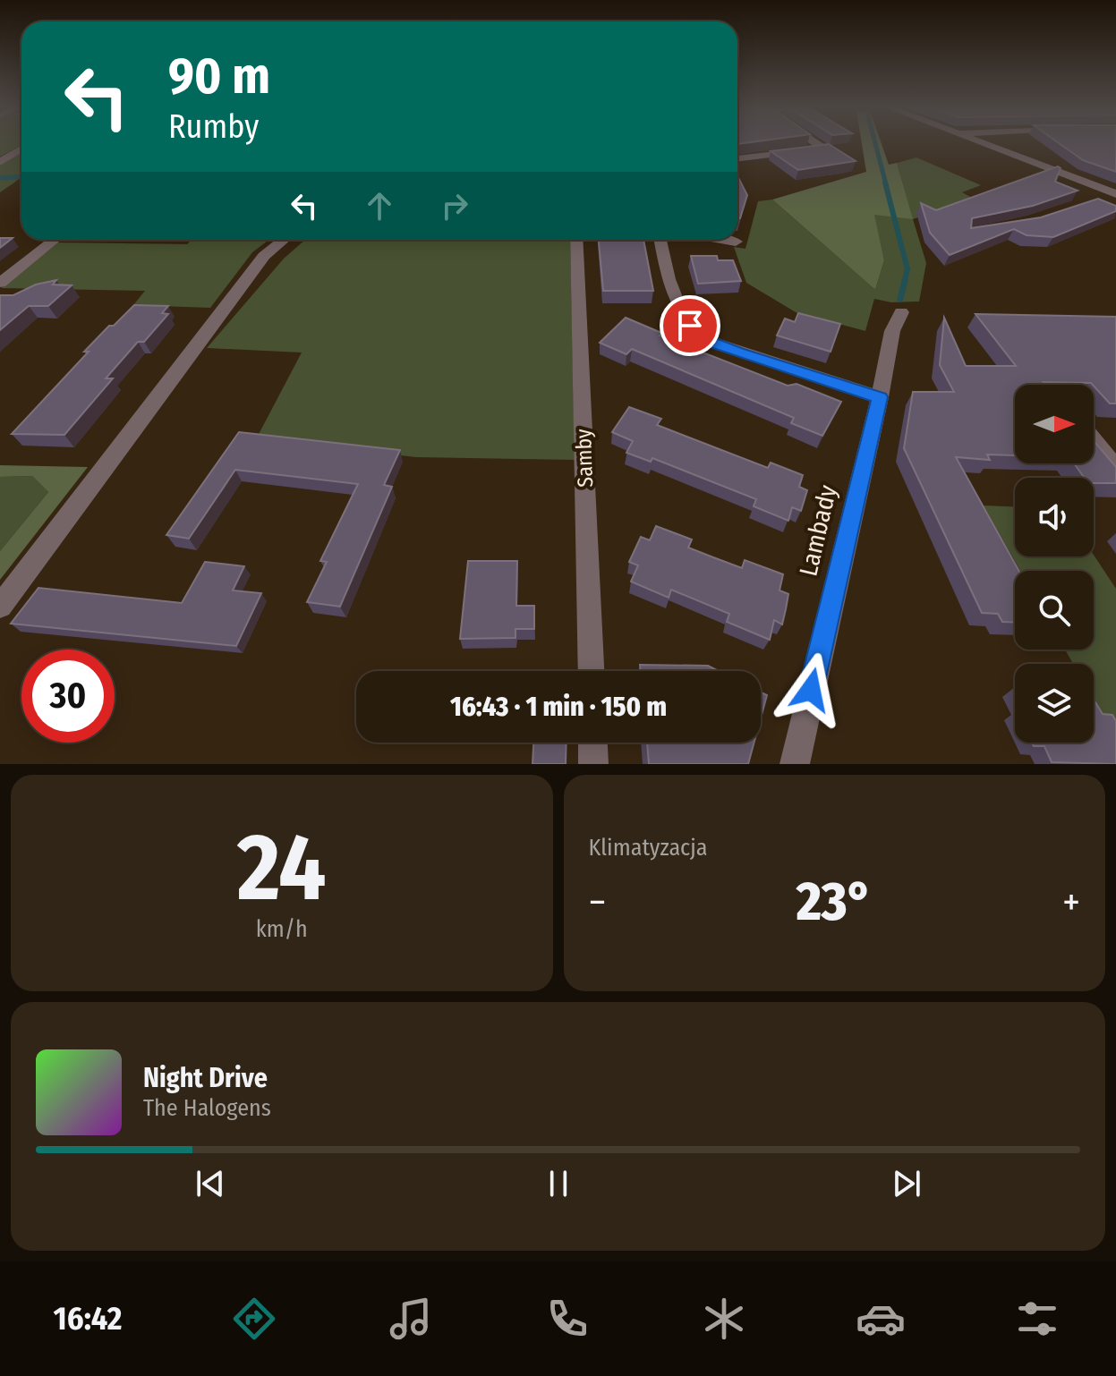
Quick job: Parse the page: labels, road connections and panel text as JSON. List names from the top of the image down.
{
  "streets": {
    "street": ["Samby", "Lambady"]
  },
  "north": "right",
  "page": {
    "turn": ["90 m", "Rumby"],
    "limit": "30",
    "trip": "16:43 · 1 min · 150 m",
    "tile": [
      ["24", "km/h"],
      "Klimatyzacja"
    ],
    "heat": ["−", "23°", "+"],
    "song": ["Night Drive", "The Halogens"],
    "tabs": "16:42"
  }
}
